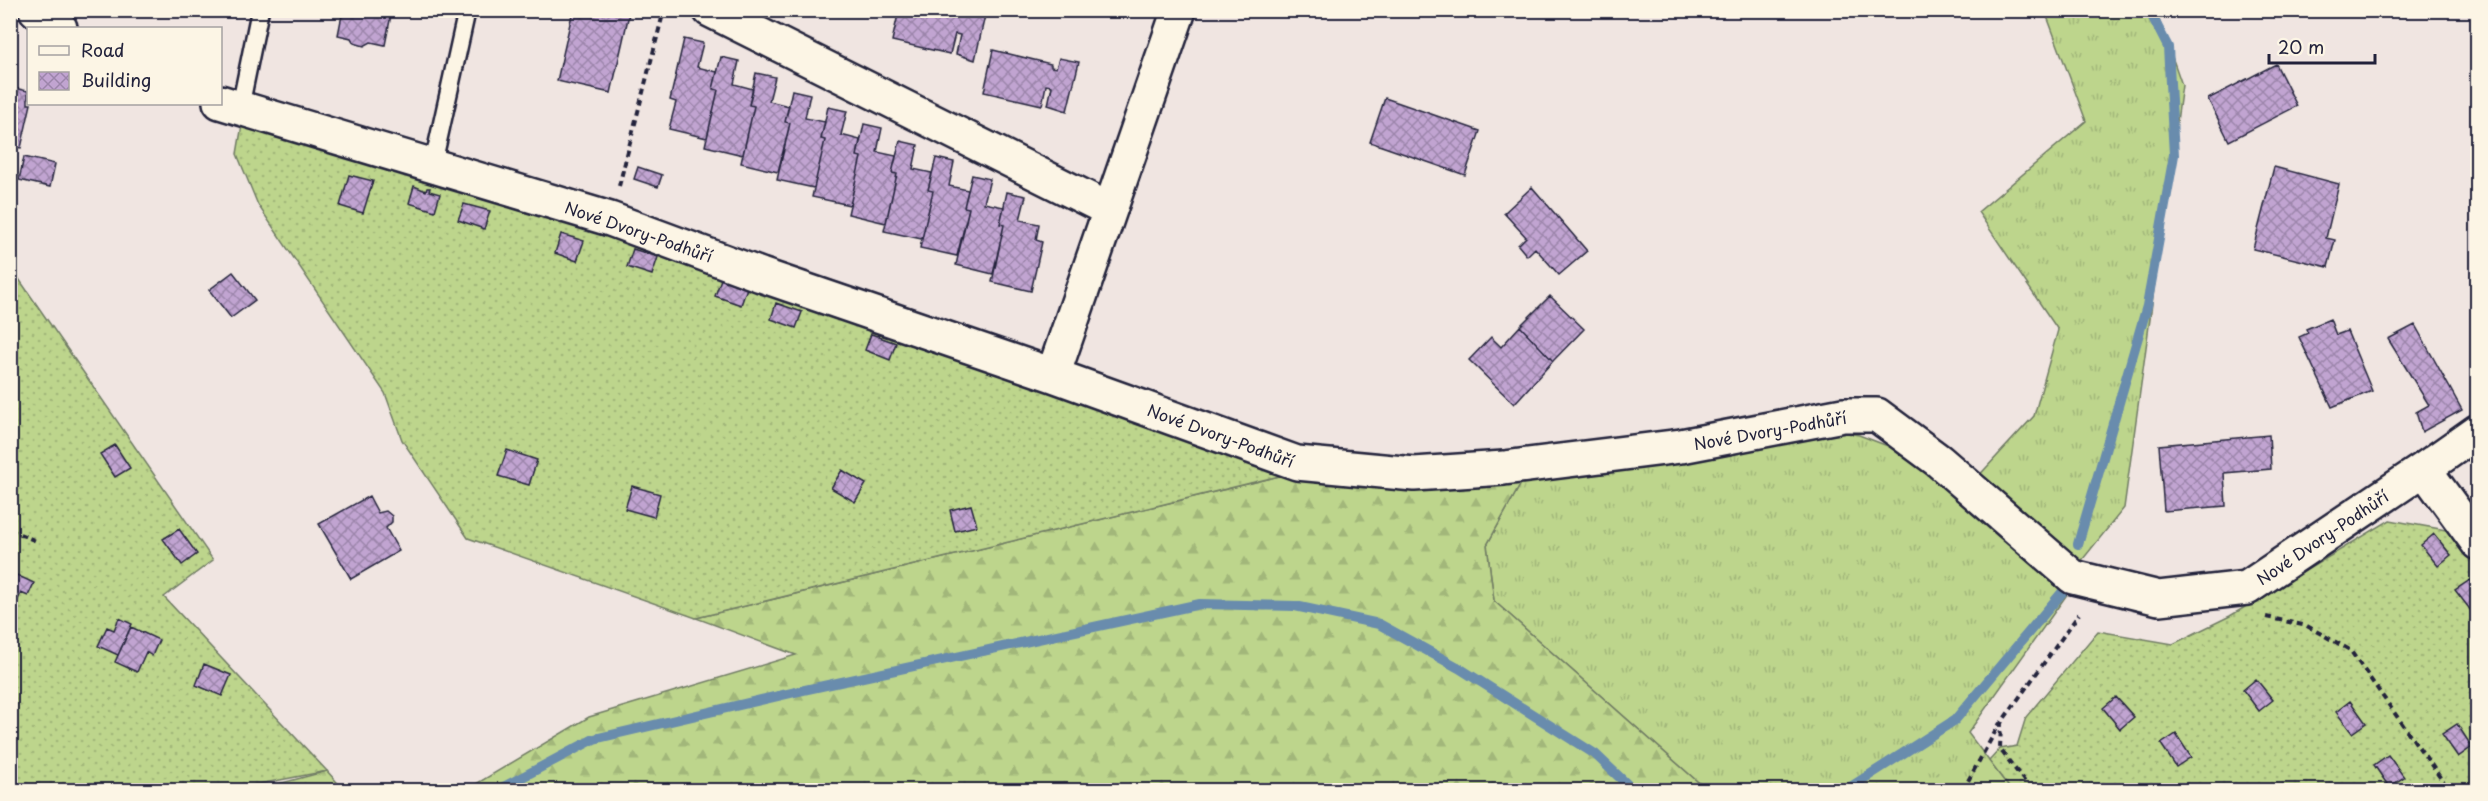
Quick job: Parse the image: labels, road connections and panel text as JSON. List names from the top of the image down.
{
  "streets": {
    "street": ["Nové Dvory-Podhůří"]
  },
  "legend": ["Road", "Building"],
  "scale_bar": "20 m"
}
